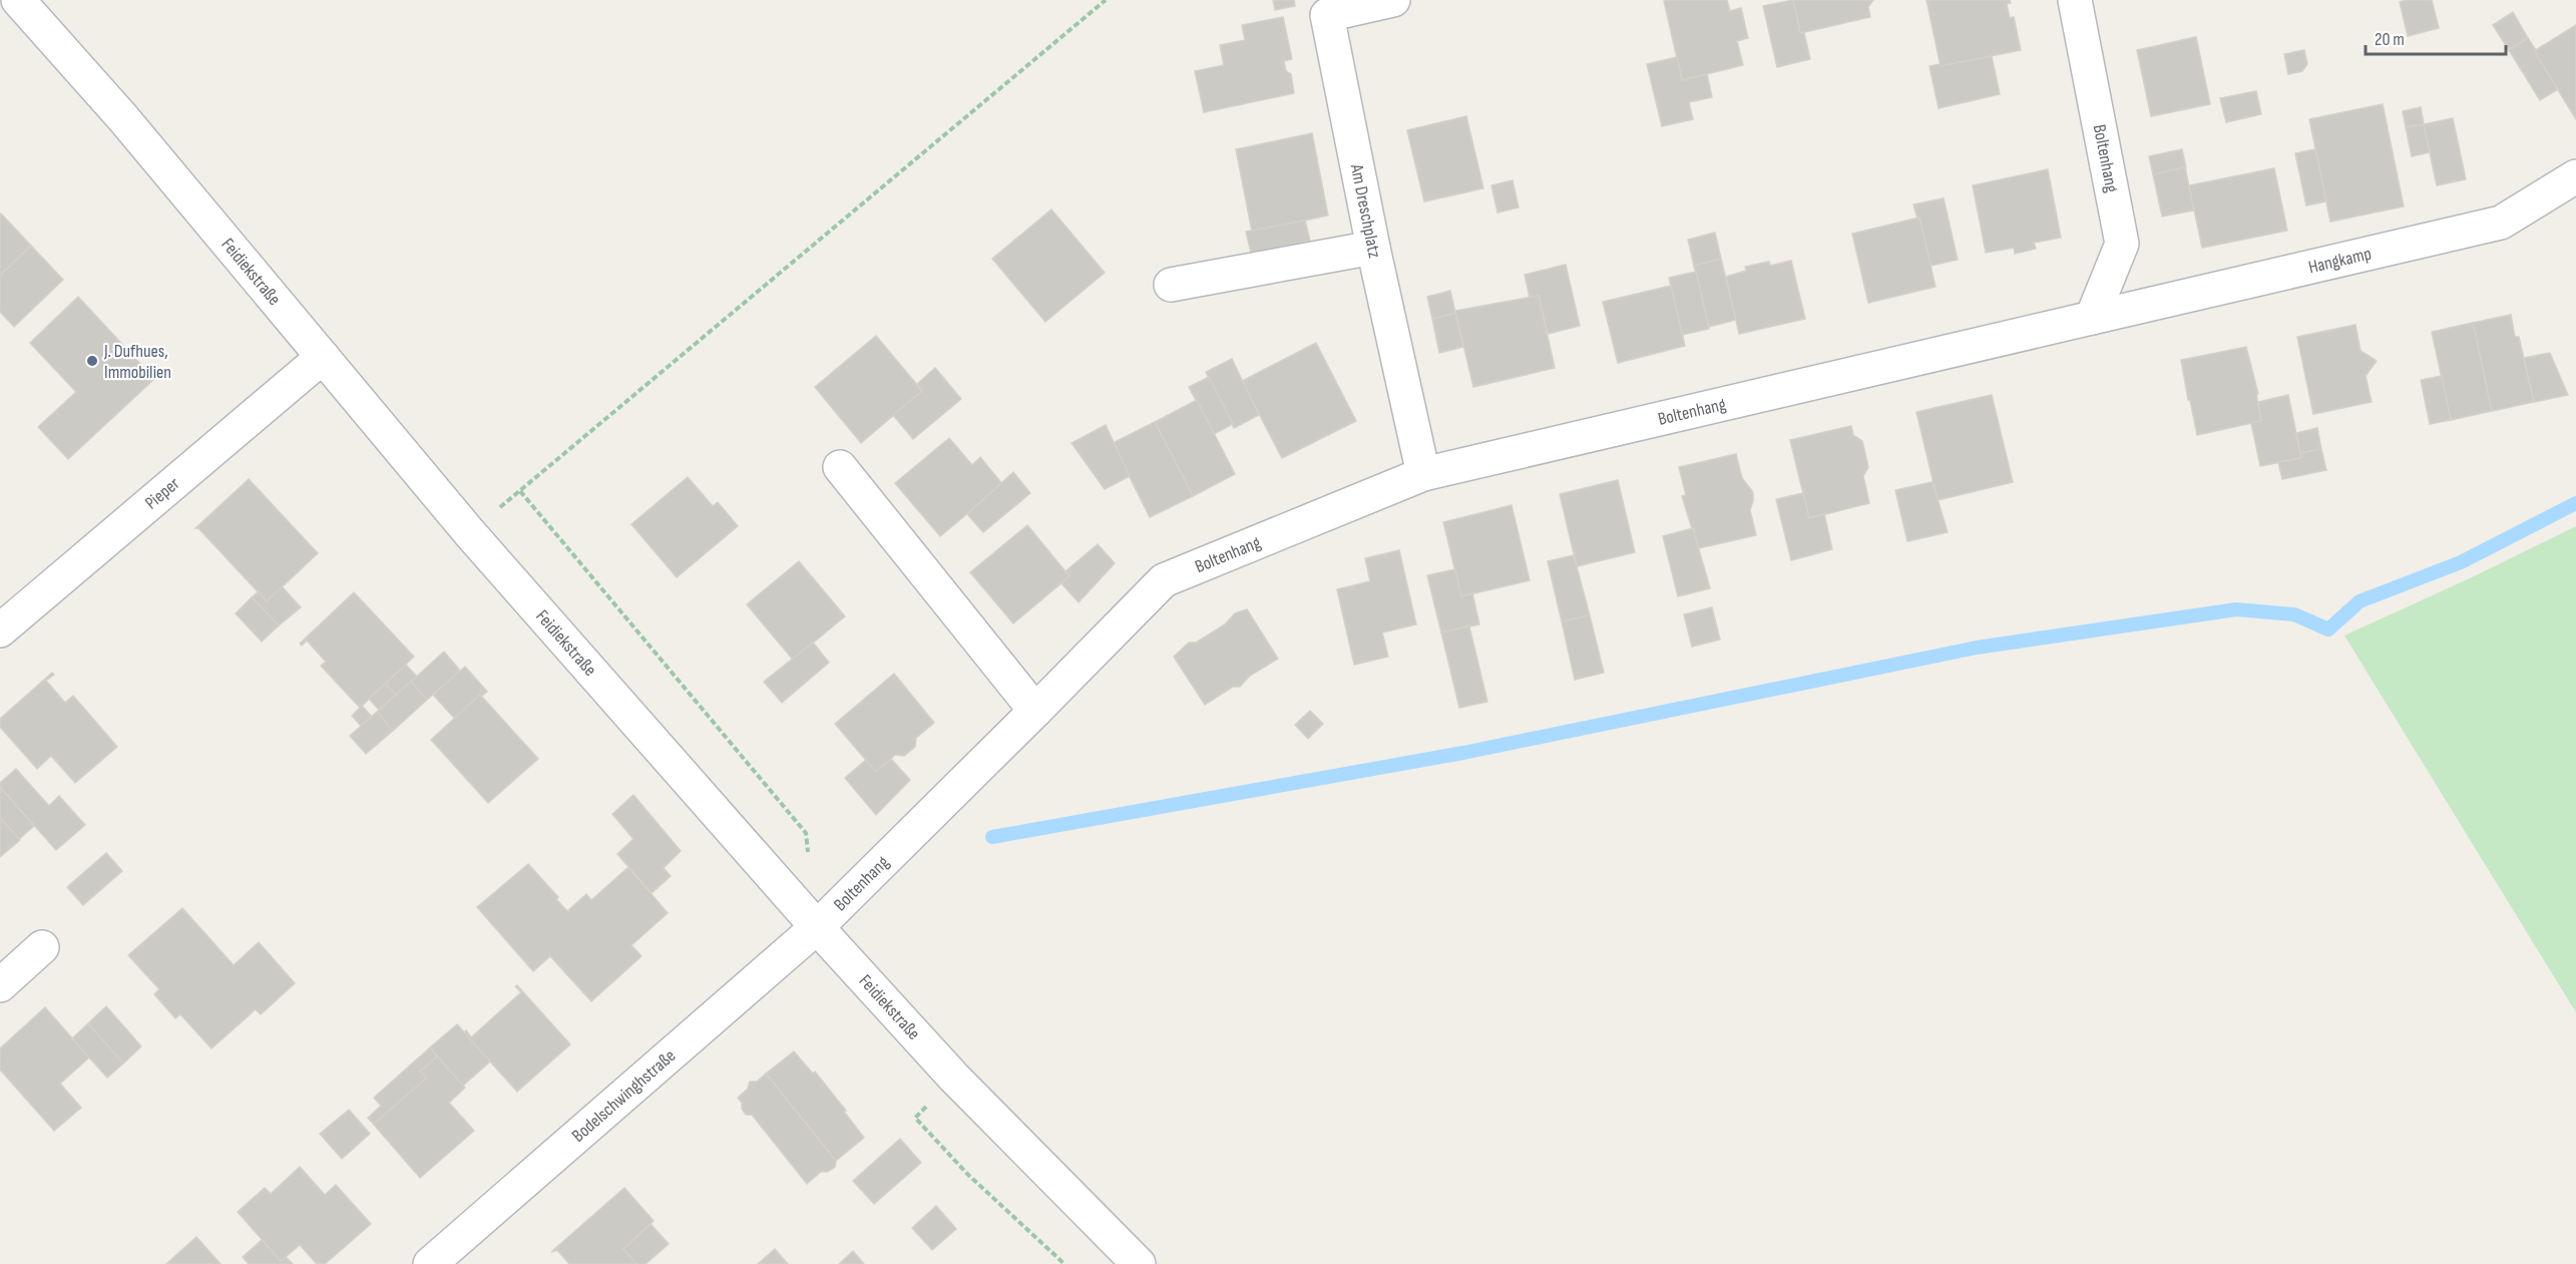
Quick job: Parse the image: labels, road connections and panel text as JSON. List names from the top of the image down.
{
  "streets": {
    "street": [
      "Boltenhang",
      "Am Dreschplatz",
      "Hangkamp",
      "Feidiekstraße",
      "Pieper",
      "Bodelschwinghstraße"
    ]
  },
  "crossings": [
    ["Boltenhang", "Am Dreschplatz"],
    ["Boltenhang", "Hangkamp"],
    ["Boltenhang", "Feidiekstraße"],
    ["Boltenhang", "Bodelschwinghstraße"],
    ["Feidiekstraße", "Pieper"],
    ["Feidiekstraße", "Bodelschwinghstraße"]
  ],
  "places": ["J. Dufhues, Immobilien"],
  "scale_bar": "20 m"
}
